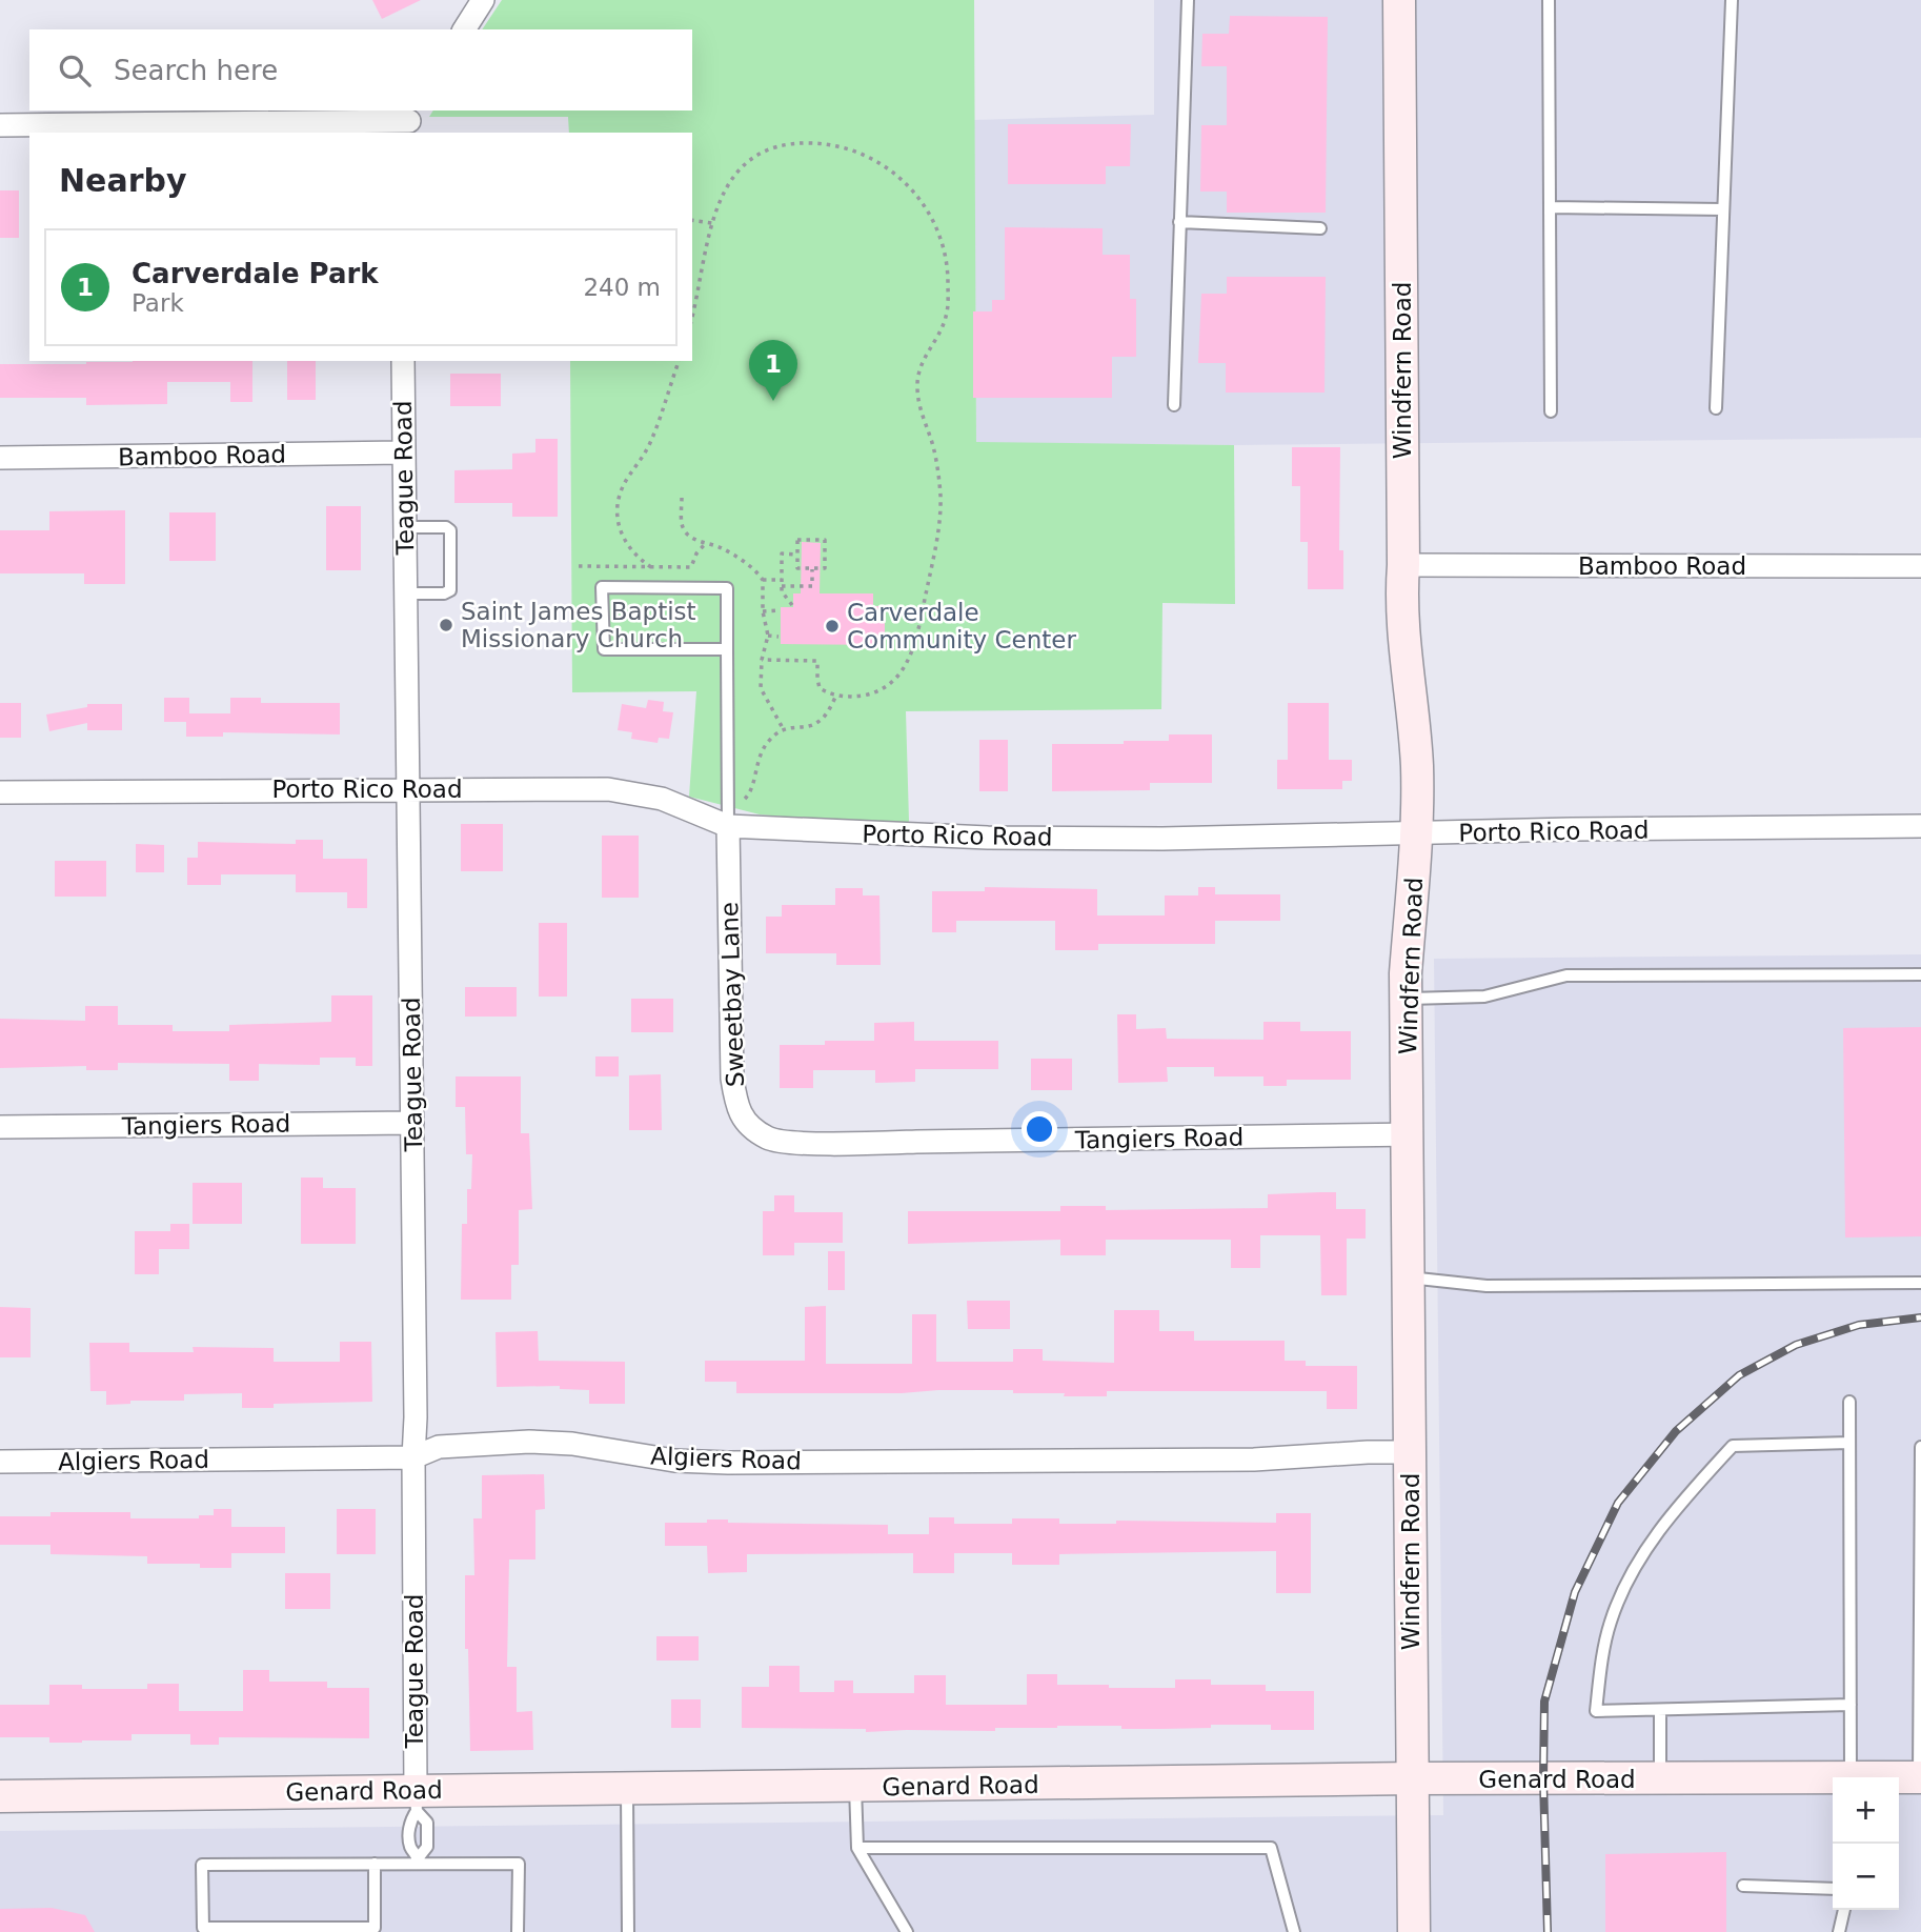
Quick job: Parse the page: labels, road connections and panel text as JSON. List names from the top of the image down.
{
  "streets": {
    "street": [
      "Windfern Road",
      "Bamboo Road",
      "Teague Road",
      "Porto Rico Road",
      "Sweetbay Lane",
      "Tangiers Road",
      "Algiers Road",
      "Genard Road"
    ]
  },
  "crossings": [
    ["Windfern Road", "Bamboo Road"],
    ["Windfern Road", "Porto Rico Road"],
    ["Windfern Road", "Tangiers Road"],
    ["Windfern Road", "Algiers Road"],
    ["Windfern Road", "Genard Road"],
    ["Bamboo Road", "Teague Road"],
    ["Teague Road", "Porto Rico Road"],
    ["Teague Road", "Tangiers Road"],
    ["Teague Road", "Algiers Road"],
    ["Teague Road", "Genard Road"],
    ["Porto Rico Road", "Sweetbay Lane"],
    ["Sweetbay Lane", "Tangiers Road"]
  ],
  "places": ["Saint James Baptist Missionary Church", "Carverdale Community Center"],
  "page": {
    "search": "Search here",
    "heading": "Nearby",
    "list": [
      {
        "mark": "1",
        "name": "Carverdale Park",
        "note": "Park",
        "value": "240 m"
      }
    ],
    "pins": "1",
    "map_buttons": ["+", "−"]
  }
}
